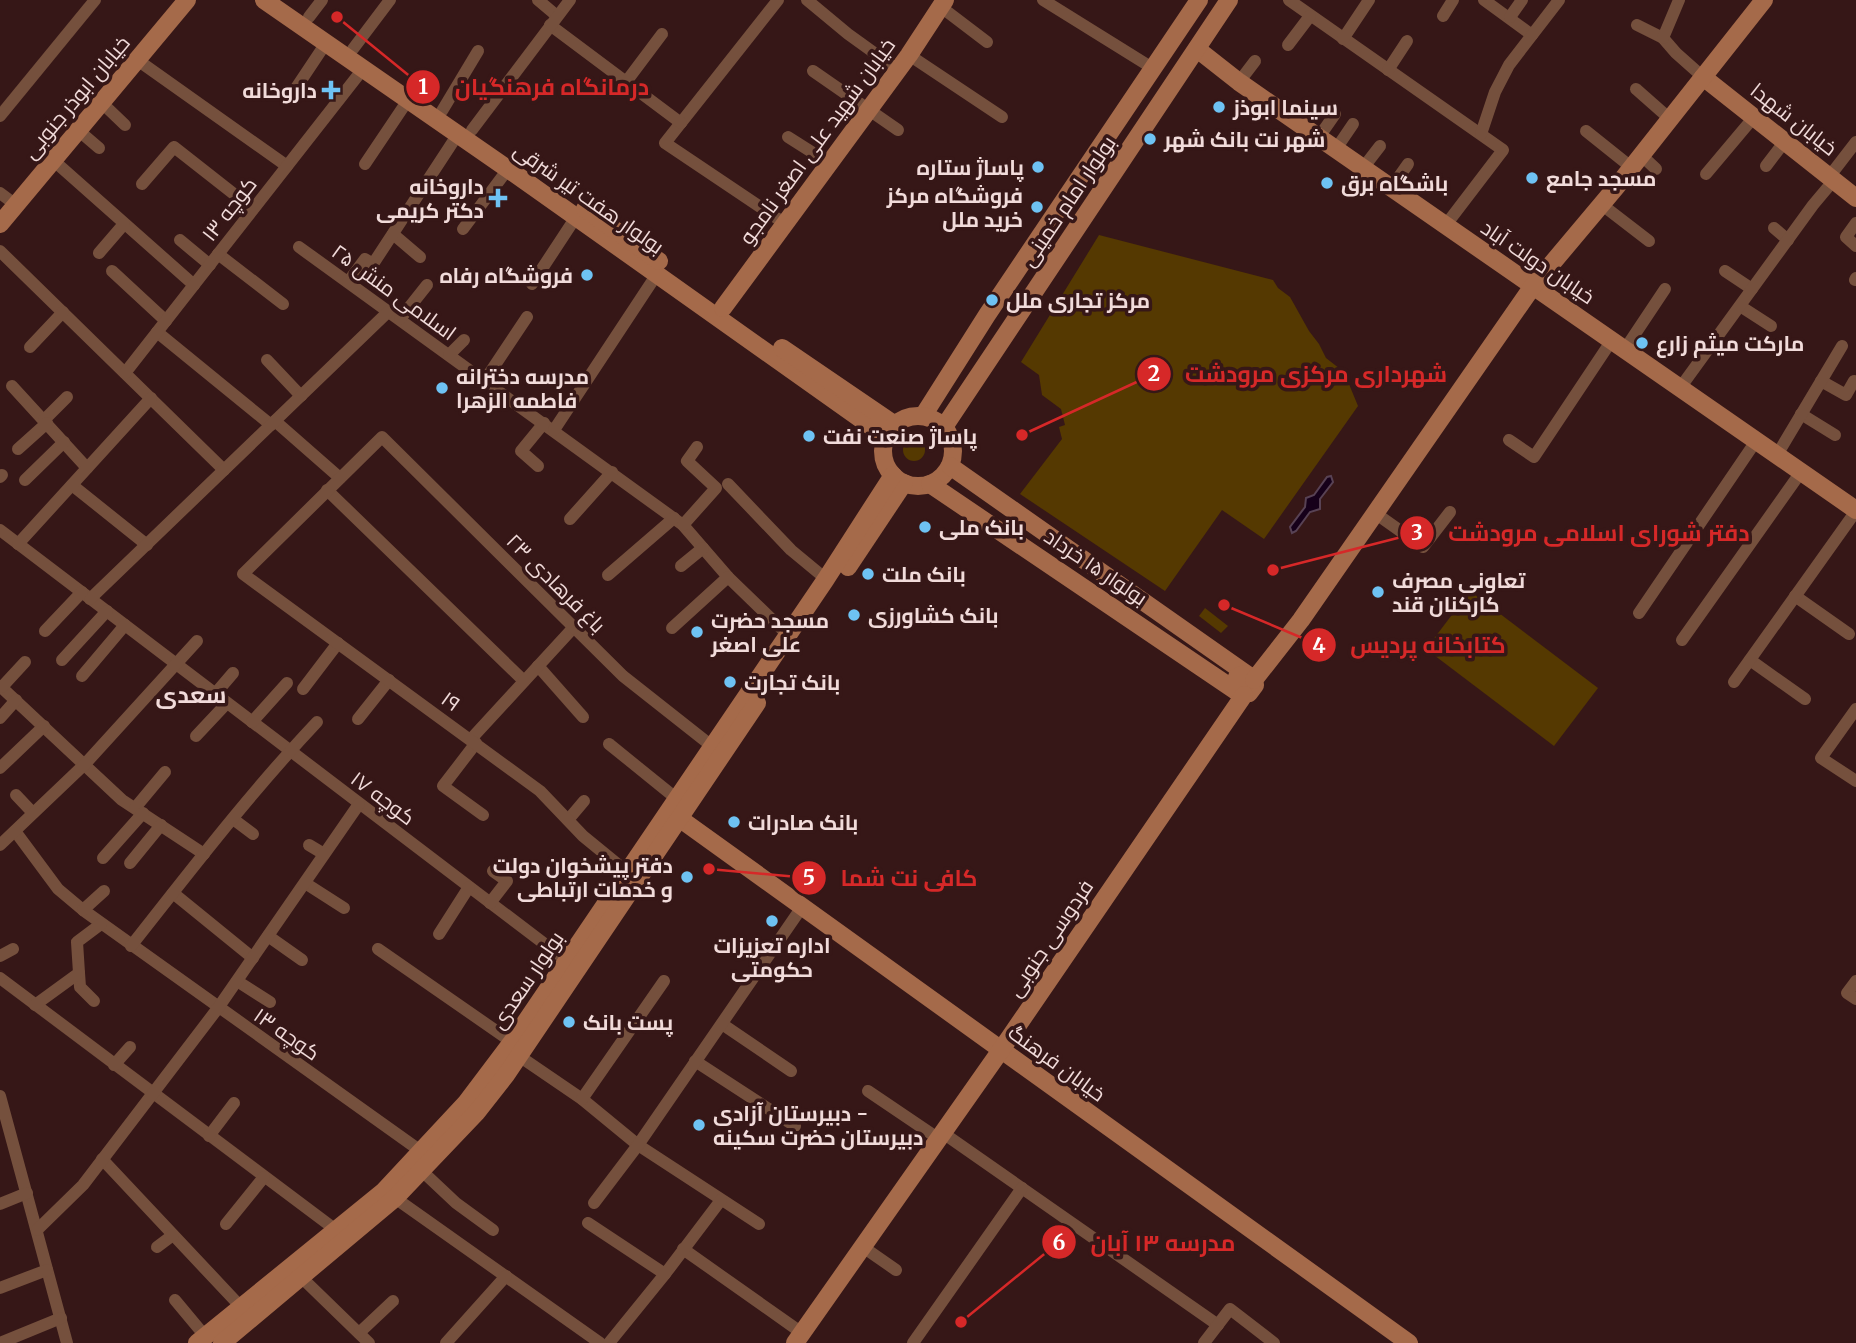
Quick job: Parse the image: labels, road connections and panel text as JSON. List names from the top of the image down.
{
  "streets": {
    "main road": [
      "خیابان ابوذر جنوبی",
      "خیابان شهدا",
      "خیابان شهید علی اصغر نامجو",
      "بولوار هفت تیر شرقی",
      "بولوار امام خمینی",
      "خیابان دولت آباد",
      "بولوار ۱۵ خرداد",
      "فردوسی جنوبی",
      "بولوار سعدی",
      "خیابان فرهنگ"
    ],
    "street": [
      "کوچه ۱۳",
      "اسلامی منش ۲۵",
      "باغ فرهادی ۲۳",
      "۱۹",
      "کوچه ۱۷"
    ]
  },
  "crossings": [
    ["خیابان شهدا", "فردوسی جنوبی"],
    ["خیابان شهید علی اصغر نامجو", "بولوار هفت تیر شرقی"],
    ["بولوار هفت تیر شرقی", "بولوار امام خمینی"],
    ["بولوار هفت تیر شرقی", "کوچه ۱۳"],
    ["بولوار هفت تیر شرقی", "بولوار ۱۵ خرداد"],
    ["بولوار هفت تیر شرقی", "بولوار سعدی"],
    ["بولوار امام خمینی", "خیابان دولت آباد"],
    ["بولوار امام خمینی", "بولوار ۱۵ خرداد"],
    ["بولوار امام خمینی", "بولوار سعدی"],
    ["کوچه ۱۳", "بولوار سعدی"],
    ["خیابان دولت آباد", "فردوسی جنوبی"],
    ["اسلامی منش ۲۵", "بولوار سعدی"],
    ["بولوار ۱۵ خرداد", "فردوسی جنوبی"],
    ["بولوار ۱۵ خرداد", "بولوار سعدی"],
    ["باغ فرهادی ۲۳", "بولوار سعدی"],
    ["۱۹", "بولوار سعدی"],
    ["کوچه ۱۷", "بولوار سعدی"],
    ["فردوسی جنوبی", "خیابان فرهنگ"],
    ["بولوار سعدی", "خیابان فرهنگ"]
  ],
  "districts": ["سعدی"],
  "places": {
    "other": [
      "درمانگاه فرهنگیان",
      "سینما ابوذز",
      "شهر نت بانک شهر",
      "پاساژ ستاره",
      "مسجد جامع",
      "باشگاه برق",
      "فروشگاه مرکز خرید ملل",
      "فروشگاه رفاه",
      "مرکز تجاری ملل",
      "مارکت میثم زارع",
      "مدرسه دخترانه فاطمه الزهرا",
      "شهرداری مرکزی مرودشت",
      "پاساژ صنعت نفت",
      "بانک ملی",
      "دفتر شورای اسلامی مرودشت",
      "بانک ملت",
      "تعاونی مصرف کارکنان قند",
      "کتابخانه پردیس",
      "بانک کشاورزی",
      "مسجد حضرت علی اصغر",
      "بانک تجارت",
      "بانک صادرات",
      "کافی نت شما",
      "دفتر پیشخوان دولت و خدمات ارتباطی",
      "اداره تعزیزات حکومتی",
      "پست بانک",
      "دبیرستان آزادی - دبیرستان حضرت سکینه",
      "مدرسه ۱۳ آبان"
    ],
    "health": ["داروخانه", "داروخانه دکتر کریمی"]
  }
}
